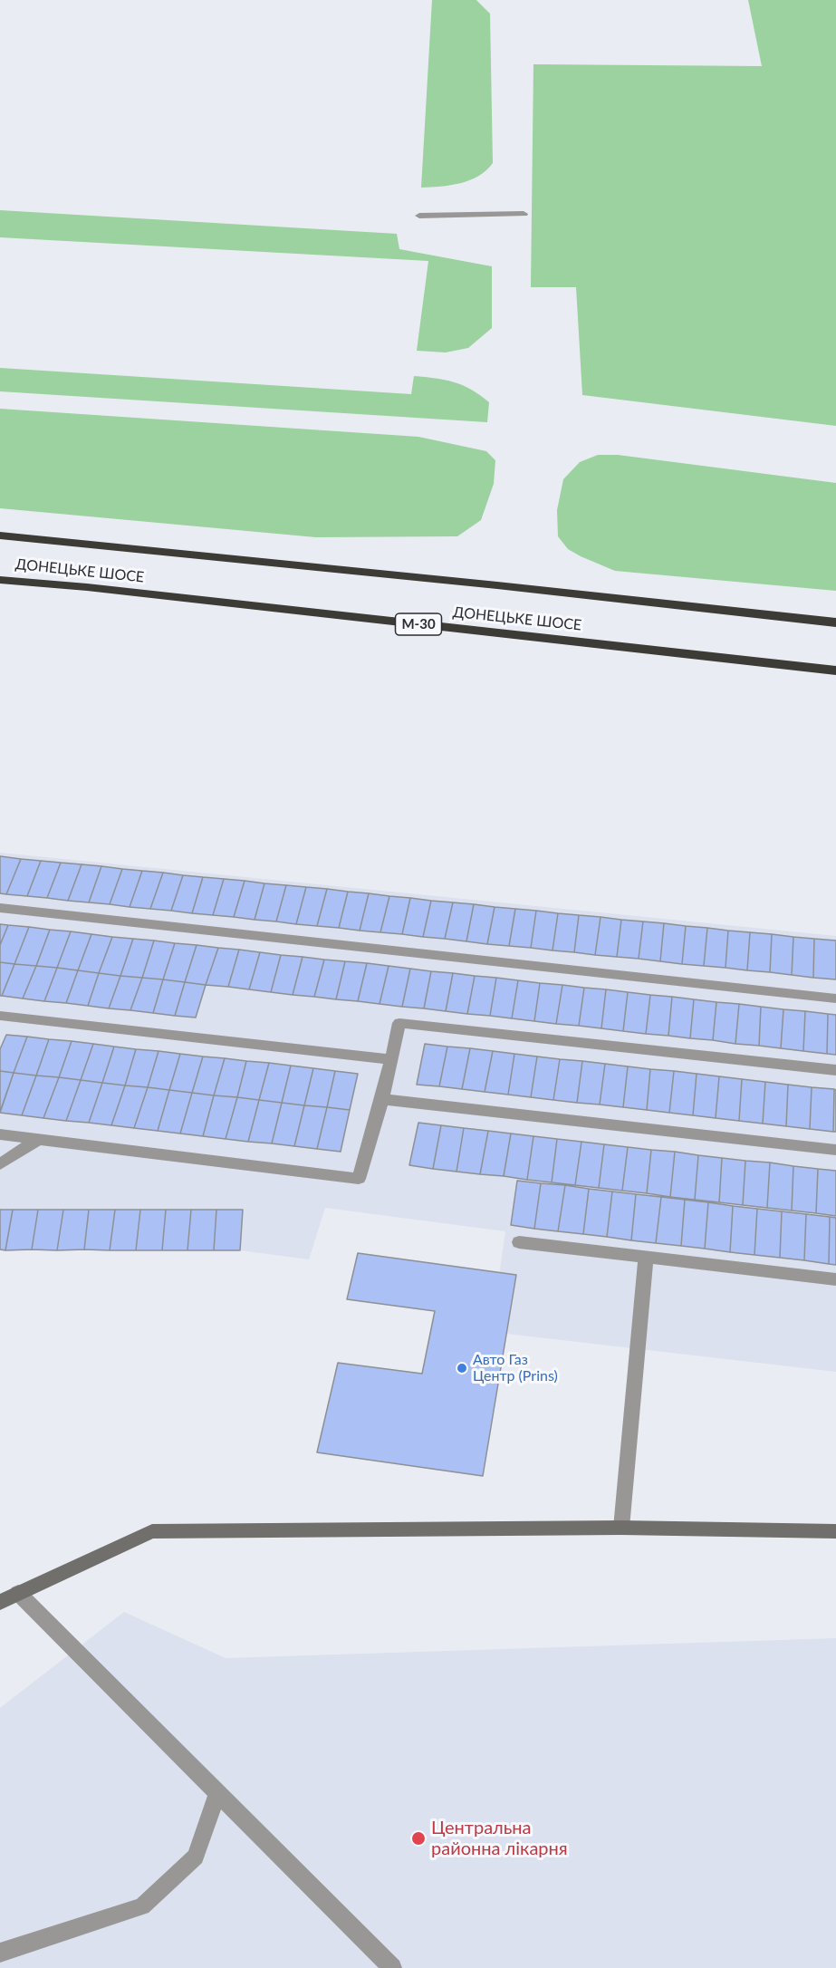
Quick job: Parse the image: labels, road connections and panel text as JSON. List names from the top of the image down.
{
  "streets": {
    "highway": ["ДОНЕЦЬКЕ ШОСЕ", "М-30"]
  },
  "places": ["Авто Газ Центр (Prins)", "Центральна районна лікарня"]
}
